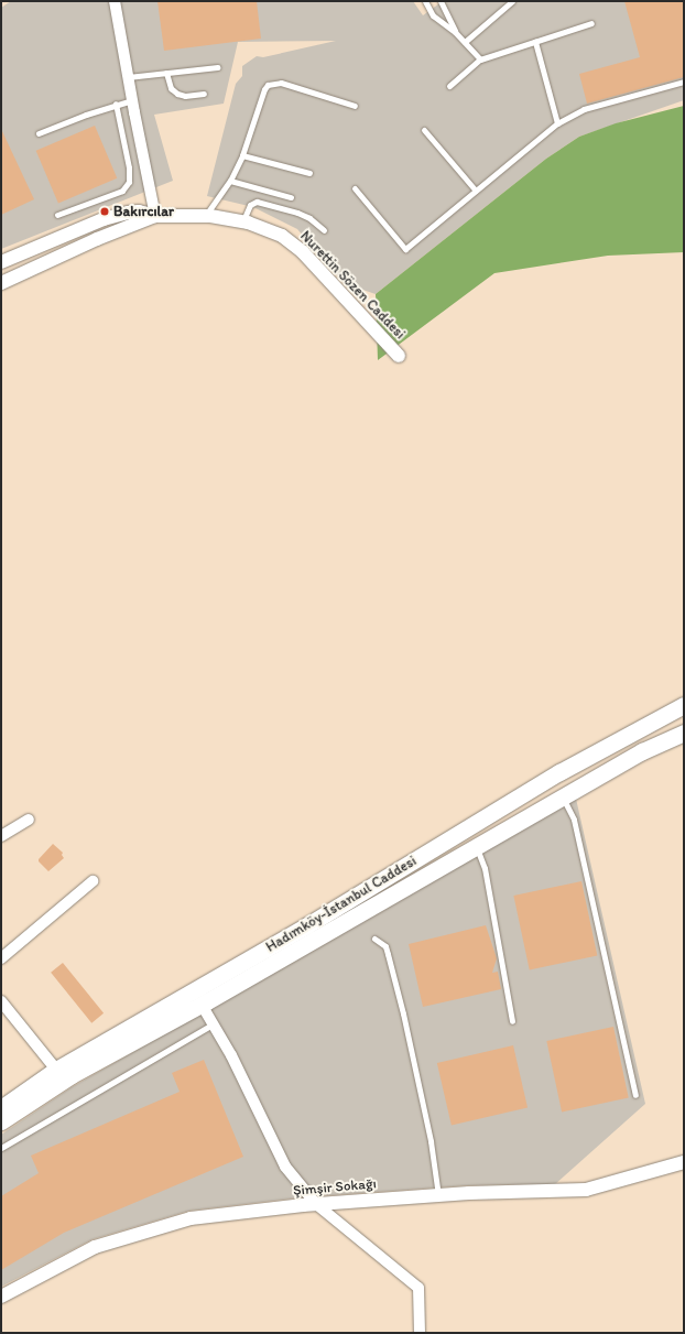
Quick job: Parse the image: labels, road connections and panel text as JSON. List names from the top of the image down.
{
  "streets": {
    "main road": ["Hadımköy-İstanbul Caddesi"],
    "street": ["Nurettin Sözen Caddesi", "Şimşir Sokağı"]
  },
  "places": ["Bakırcılar"]
}
